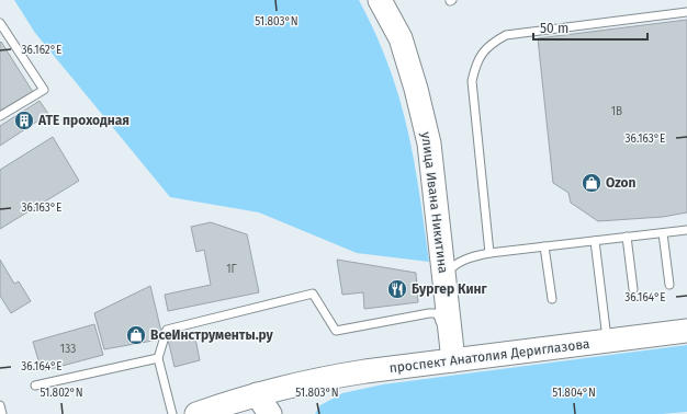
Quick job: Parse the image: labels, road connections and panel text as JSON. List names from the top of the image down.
{
  "streets": {
    "main road": ["улица Ивана Никитина", "проспект Анатолия Дериглазова"]
  },
  "crossings": [
    ["улица Ивана Никитина", "проспект Анатолия Дериглазова"]
  ],
  "places": {
    "building": ["АТЕ проходная"],
    "shop": ["Ozon", "ВсеИнструменты.ру"],
    "restaurant": ["Бургер Кинг"]
  },
  "house_numbers": ["1В", "1Г", "133"],
  "scale_bar": "50 m",
  "coordinates": [
    "51.803°N",
    "36.162°E",
    "36.163°E",
    "36.164°E",
    "51.802°N",
    "51.804°N"
  ]
}
